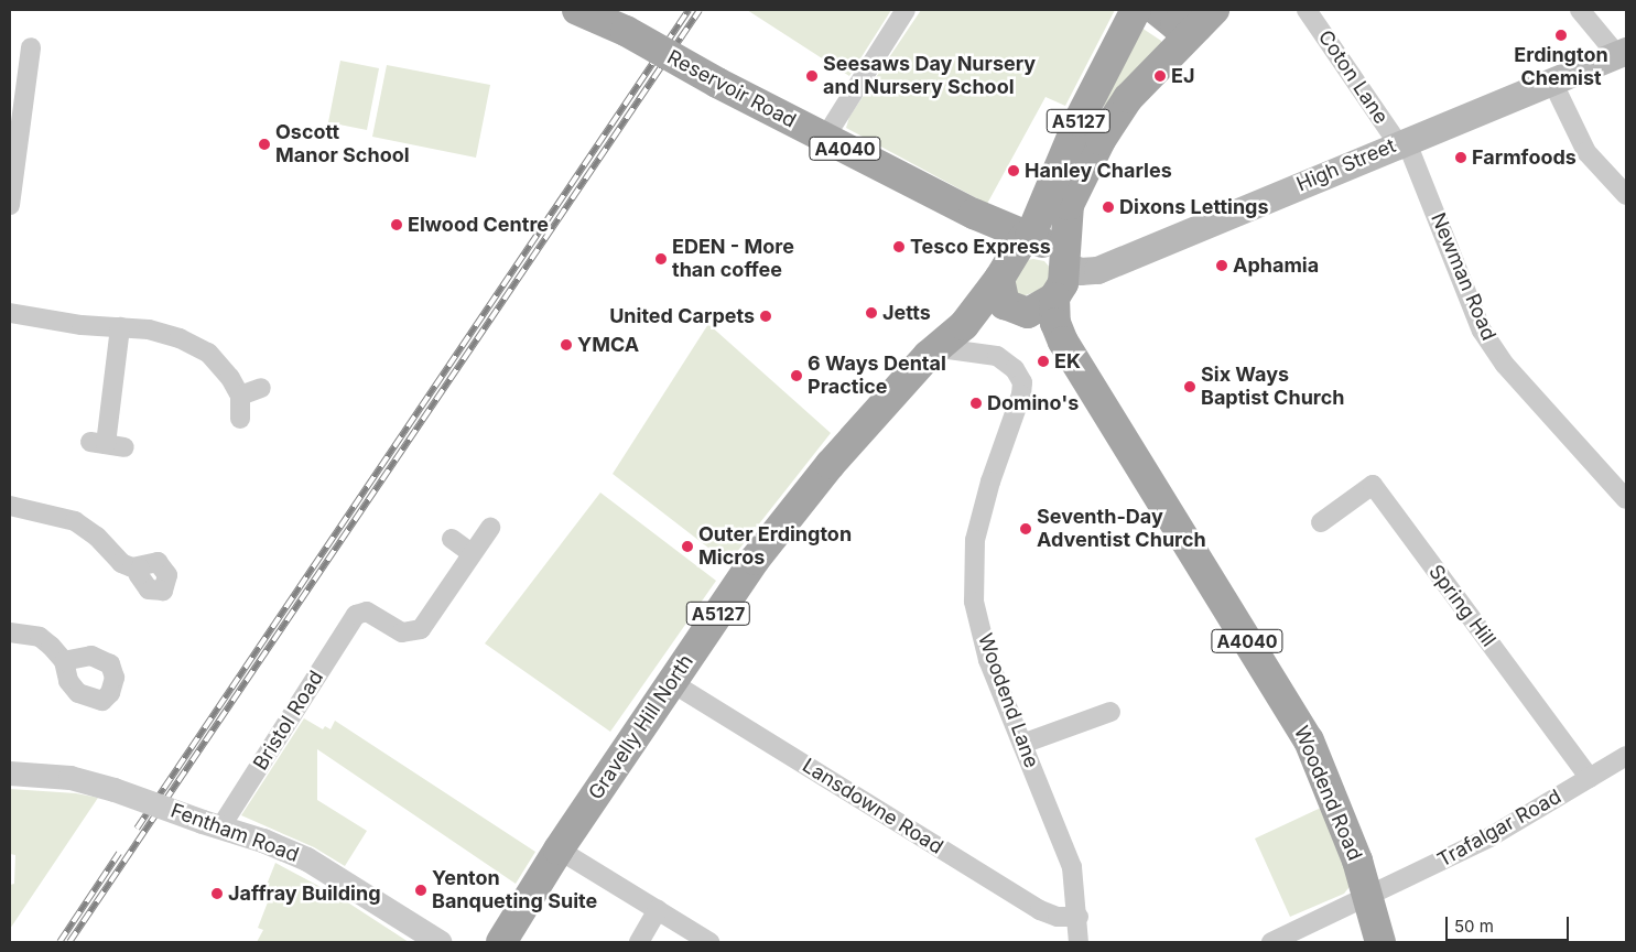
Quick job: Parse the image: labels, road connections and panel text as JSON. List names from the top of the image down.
{
  "streets": {
    "main road": [
      "Reservoir Road",
      "A5127",
      "A4040",
      "High Street",
      "Gravelly Hill North",
      "Woodend Road"
    ],
    "street": [
      "Coton Lane",
      "Newman Road",
      "Spring Hill",
      "Woodend Lane",
      "Bristol Road",
      "Lansdowne Road",
      "Trafalgar Road",
      "Fentham Road"
    ]
  },
  "crossings": [
    ["Coton Lane", "High Street"],
    ["Coton Lane", "Newman Road"],
    ["Reservoir Road", "A5127"],
    ["Reservoir Road", "High Street"],
    ["Reservoir Road", "Gravelly Hill North"],
    ["Reservoir Road", "Woodend Road"],
    ["A5127", "High Street"],
    ["A5127", "Gravelly Hill North"],
    ["A5127", "Woodend Road"],
    ["High Street", "Newman Road"],
    ["High Street", "Gravelly Hill North"],
    ["High Street", "Woodend Road"],
    ["Spring Hill", "Trafalgar Road"],
    ["Woodend Lane", "Gravelly Hill North"],
    ["Woodend Lane", "Lansdowne Road"],
    ["Bristol Road", "Fentham Road"],
    ["Gravelly Hill North", "Woodend Road"],
    ["Gravelly Hill North", "Lansdowne Road"],
    ["Woodend Road", "Trafalgar Road"]
  ],
  "places": [
    "Erdington Chemist",
    "Seesaws Day Nursery and Nursery School",
    "EJ",
    "Oscott Manor School",
    "Farmfoods",
    "Hanley Charles",
    "Dixons Lettings",
    "Elwood Centre",
    "Tesco Express",
    "EDEN - More than coffee",
    "Aphamia",
    "Jetts",
    "United Carpets",
    "YMCA",
    "EK",
    "6 Ways Dental Practice",
    "Six Ways Baptist Church",
    "Domino's",
    "Seventh-Day Adventist Church",
    "Outer Erdington Micros",
    "Yenton Banqueting Suite",
    "Jaffray Building"
  ],
  "scale_bar": "50 m"
}
